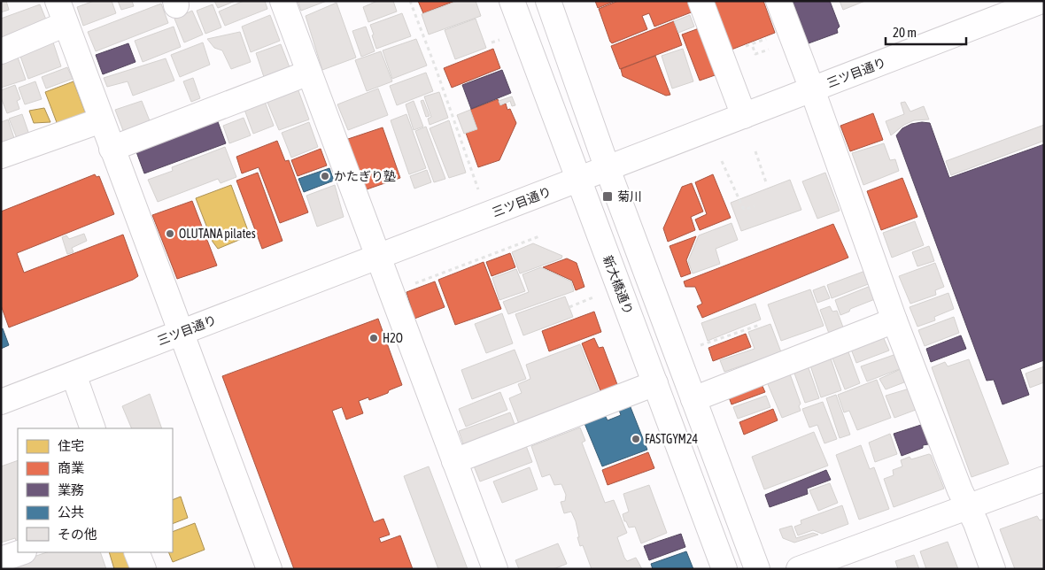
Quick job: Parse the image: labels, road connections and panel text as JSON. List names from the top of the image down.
{
  "streets": {
    "main road": ["三ツ目通り", "新大橋通り"]
  },
  "crossings": [
    ["三ツ目通り", "新大橋通り"]
  ],
  "places": {
    "other": [
      "かたぎり塾",
      "OLUTANA pilates",
      "H2O",
      "FASTGYM24"
    ],
    "transit": ["菊川"]
  },
  "legend": [
    "住宅",
    "商業",
    "業務",
    "公共",
    "その他"
  ],
  "scale_bar": "20 m"
}
